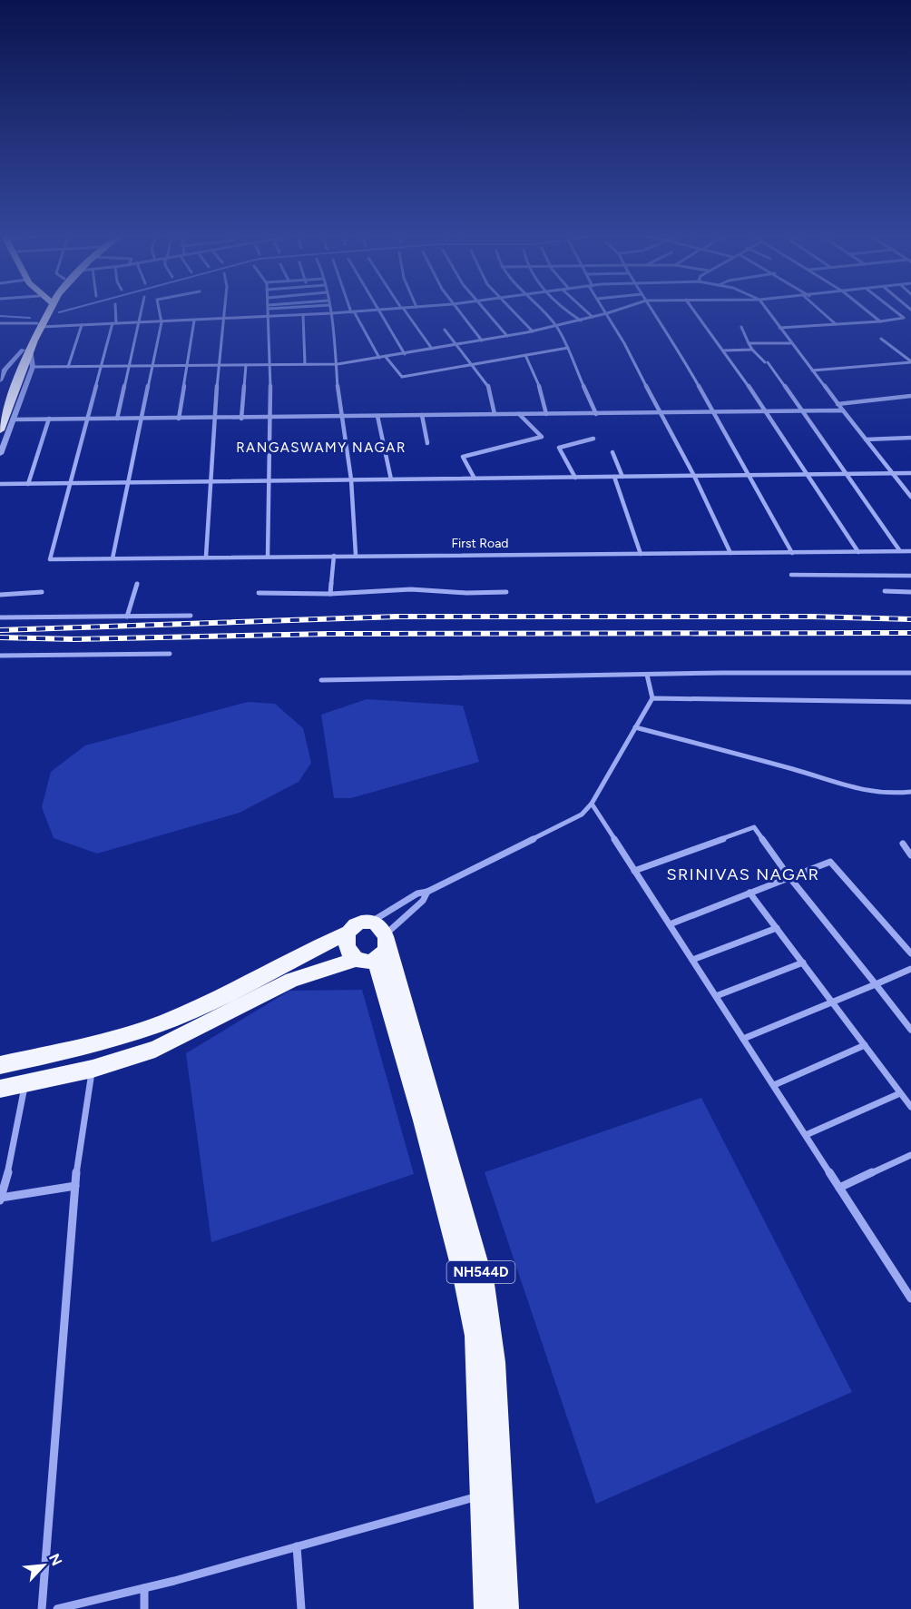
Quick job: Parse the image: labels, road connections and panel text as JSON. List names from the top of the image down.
{
  "streets": {
    "highway": ["NH544D"],
    "street": ["First Road"]
  },
  "districts": ["RANGASWAMY NAGAR", "SRINIVAS NAGAR"],
  "north": "top right"
}
